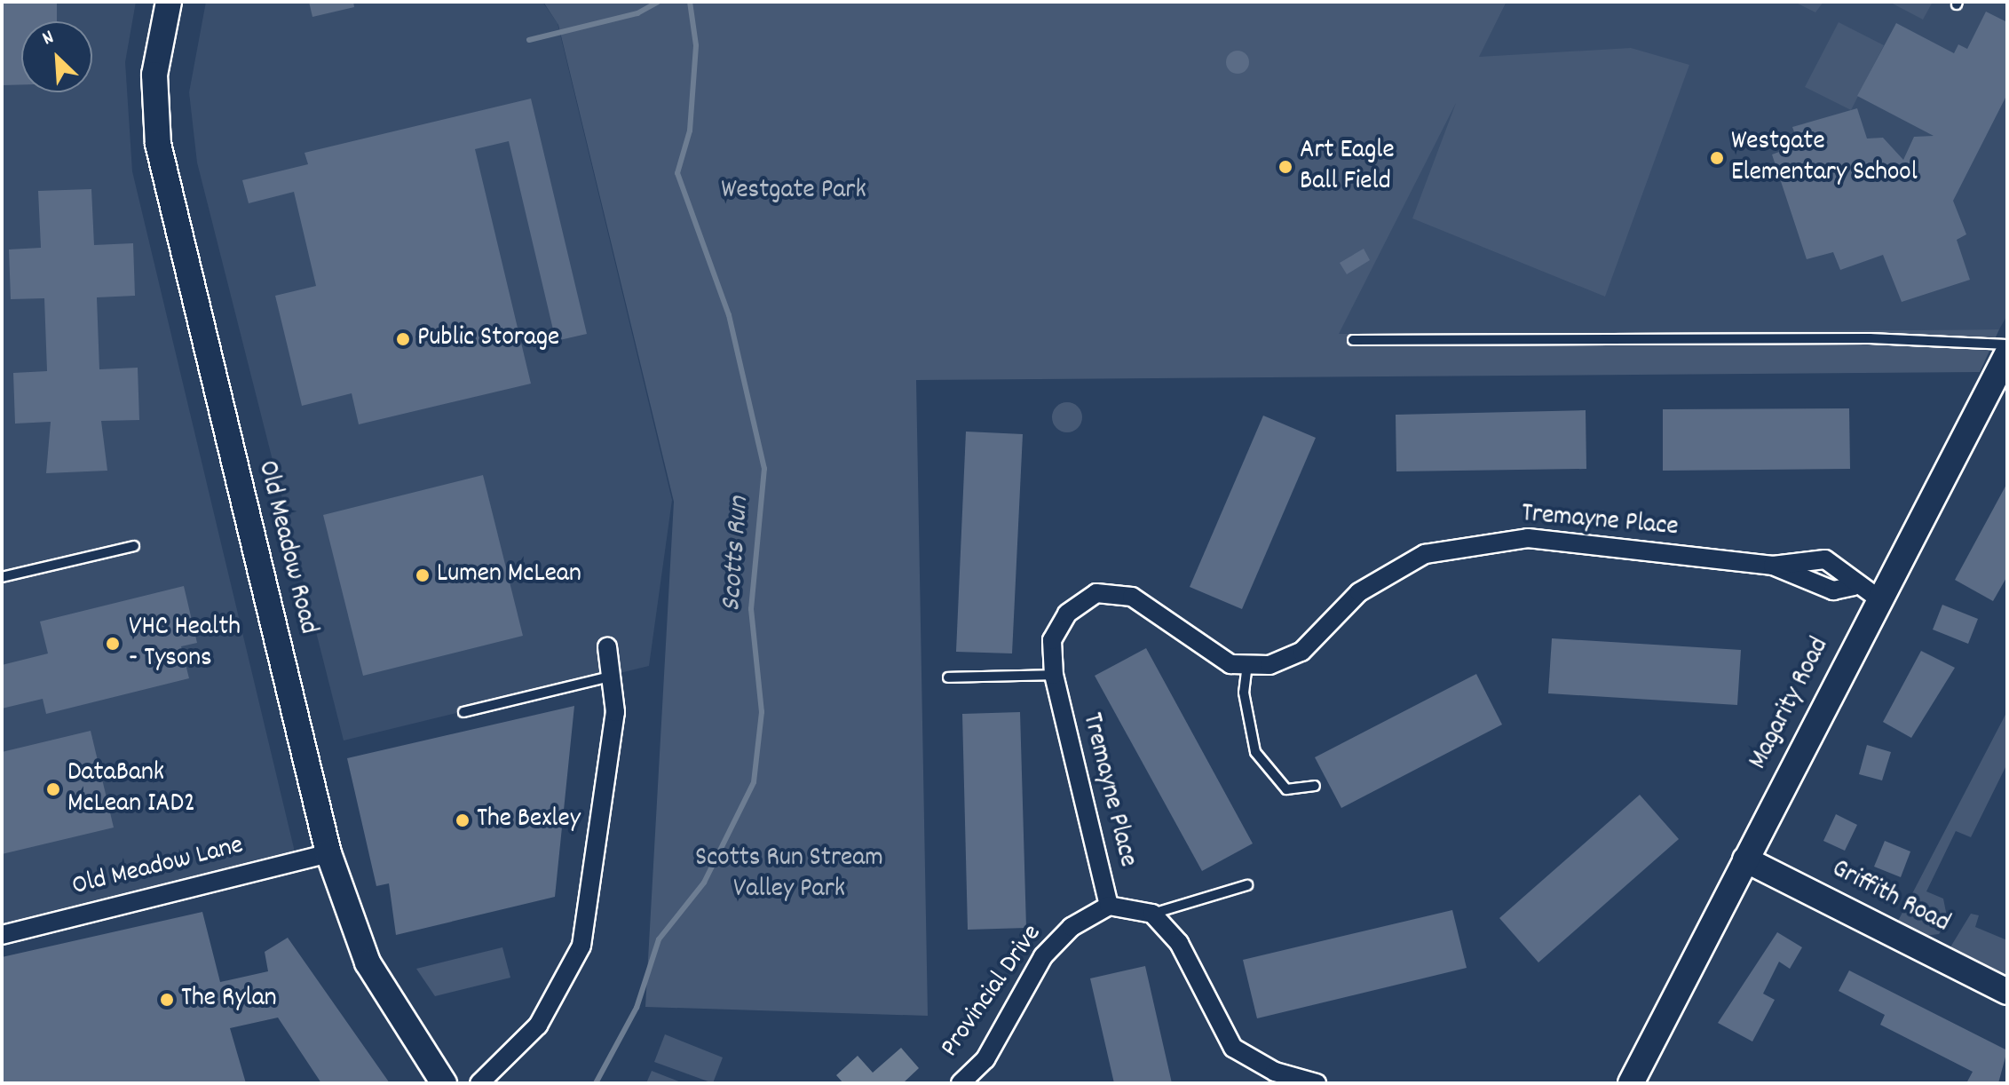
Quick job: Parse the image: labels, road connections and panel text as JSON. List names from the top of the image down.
{
  "streets": {
    "street": [
      "Tremayne Place",
      "Old Meadow Road",
      "Magarity Road",
      "Old Meadow Lane",
      "Griffith Road",
      "Provincial Drive"
    ]
  },
  "crossings": [
    ["Tremayne Place", "Magarity Road"],
    ["Tremayne Place", "Provincial Drive"],
    ["Old Meadow Road", "Old Meadow Lane"],
    ["Magarity Road", "Griffith Road"]
  ],
  "water": ["Scotts Run"],
  "parks": ["Westgate Park", "Scotts Run Stream Valley Park"],
  "places": [
    "Westgate Elementary School",
    "Art Eagle Ball Field",
    "Public Storage",
    "Lumen McLean",
    "VHC Health - Tysons",
    "DataBank McLean IAD2",
    "The Bexley",
    "The Rylan"
  ],
  "north": "top left"
}
